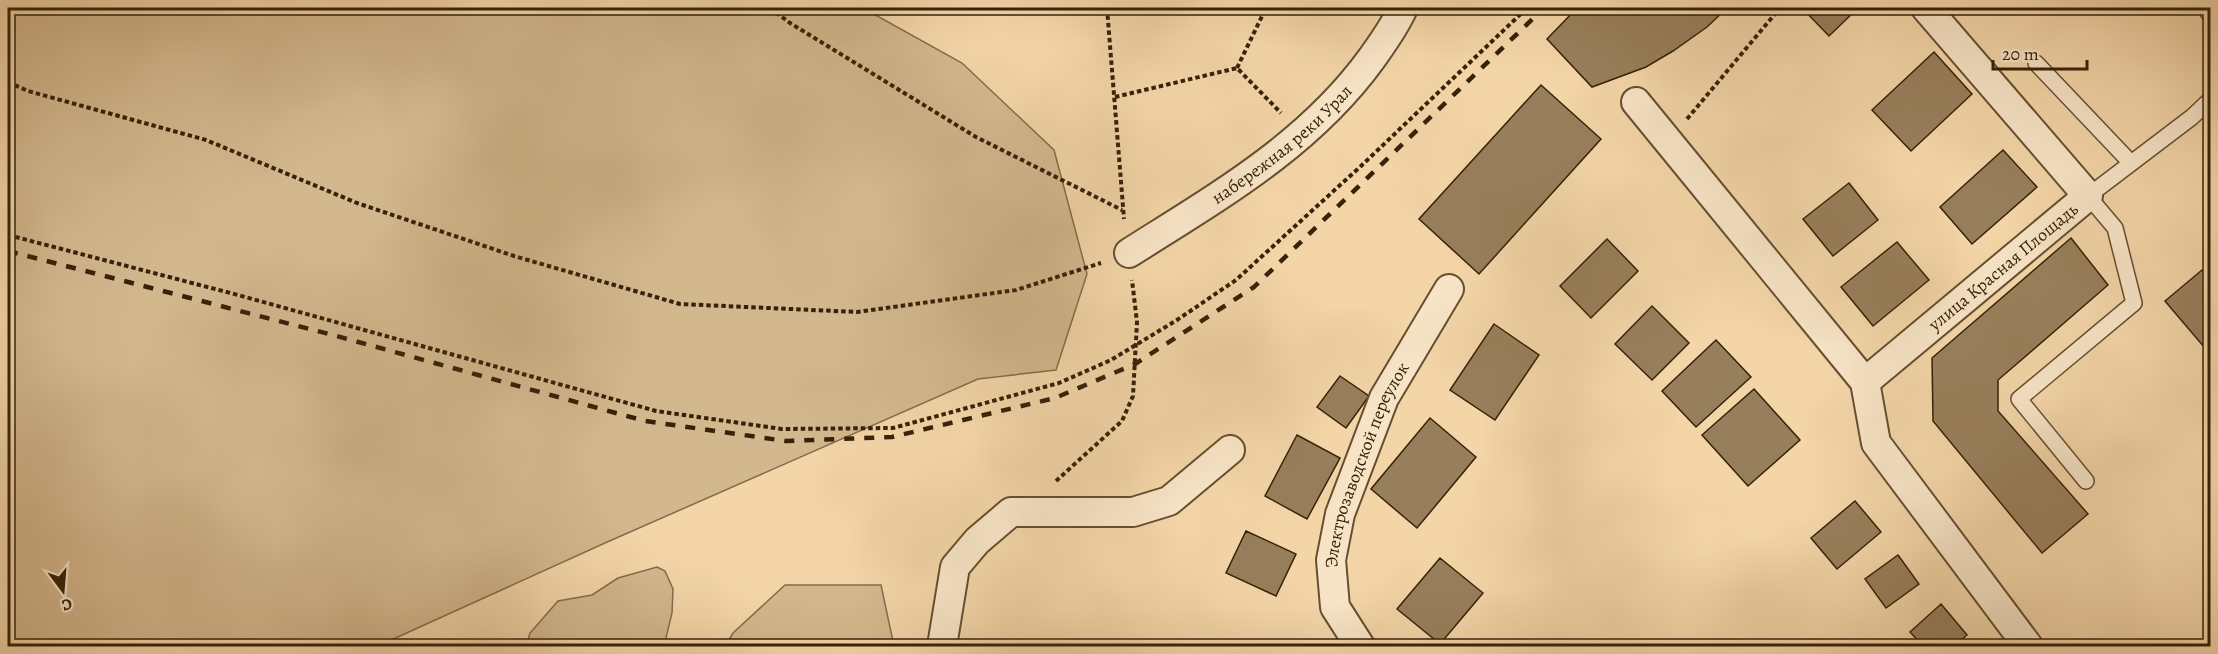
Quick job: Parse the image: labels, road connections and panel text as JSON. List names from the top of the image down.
{
  "streets": {
    "street": ["набережная реки Урал", "улица Красная Площадь", "Электрозаводской переулок"]
  },
  "scale_bar": "20 m",
  "north": "bottom"
}
